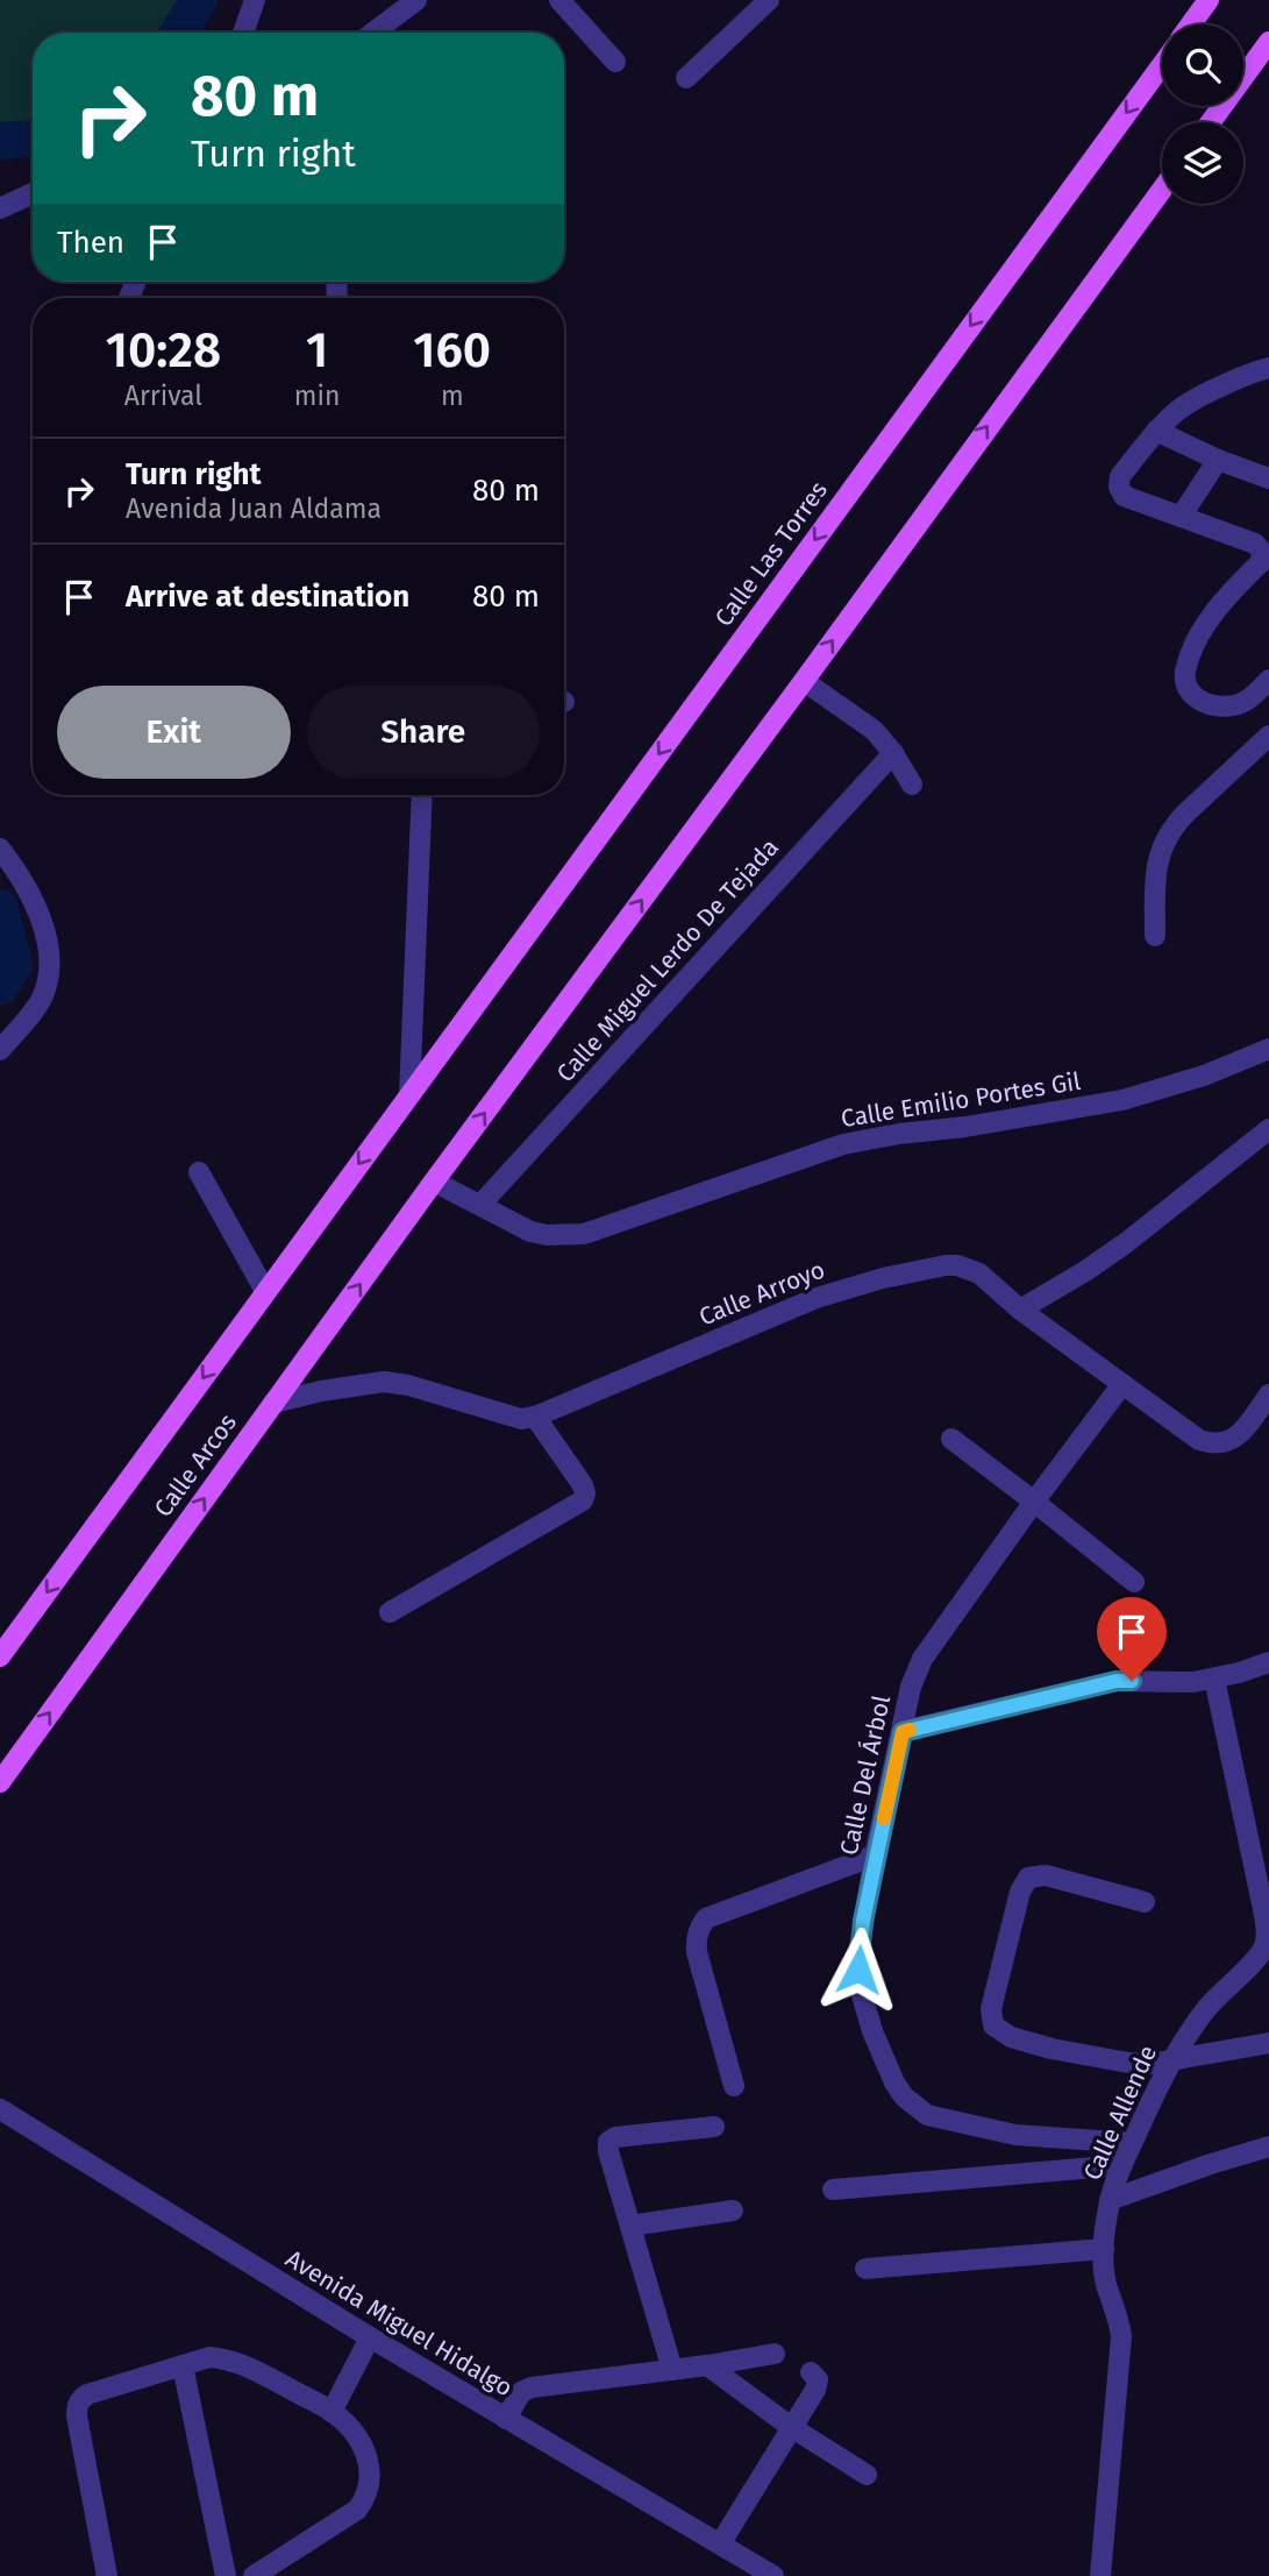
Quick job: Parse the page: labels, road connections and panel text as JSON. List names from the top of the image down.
{
  "streets": {
    "main road": ["Calle Las Torres", "Calle Arcos"],
    "street": [
      "Calle Miguel Lerdo De Tejada",
      "Calle Emilio Portes Gil",
      "Calle Arroyo",
      "Calle Del Árbol",
      "Calle Allende",
      "Avenida Miguel Hidalgo"
    ]
  },
  "crossings": [
    ["Calle Las Torres", "Calle Arcos"],
    ["Calle Miguel Lerdo De Tejada", "Calle Emilio Portes Gil"],
    ["Calle Emilio Portes Gil", "Calle Arcos"],
    ["Calle Arroyo", "Calle Del Árbol"],
    ["Calle Del Árbol", "Calle Allende"]
  ],
  "page": {
    "turn": ["80 m", "Turn right"],
    "then": "Then",
    "eta": [
      "10:28",
      "Arrival",
      "1",
      "min",
      "160",
      "m"
    ],
    "list": [
      {
        "name": "Turn right",
        "note": "Avenida Juan Aldama",
        "value": "80 m"
      },
      {
        "name": "Arrive at destination",
        "value": "80 m"
      }
    ],
    "buttons": ["Exit", "Share"]
  }
}
